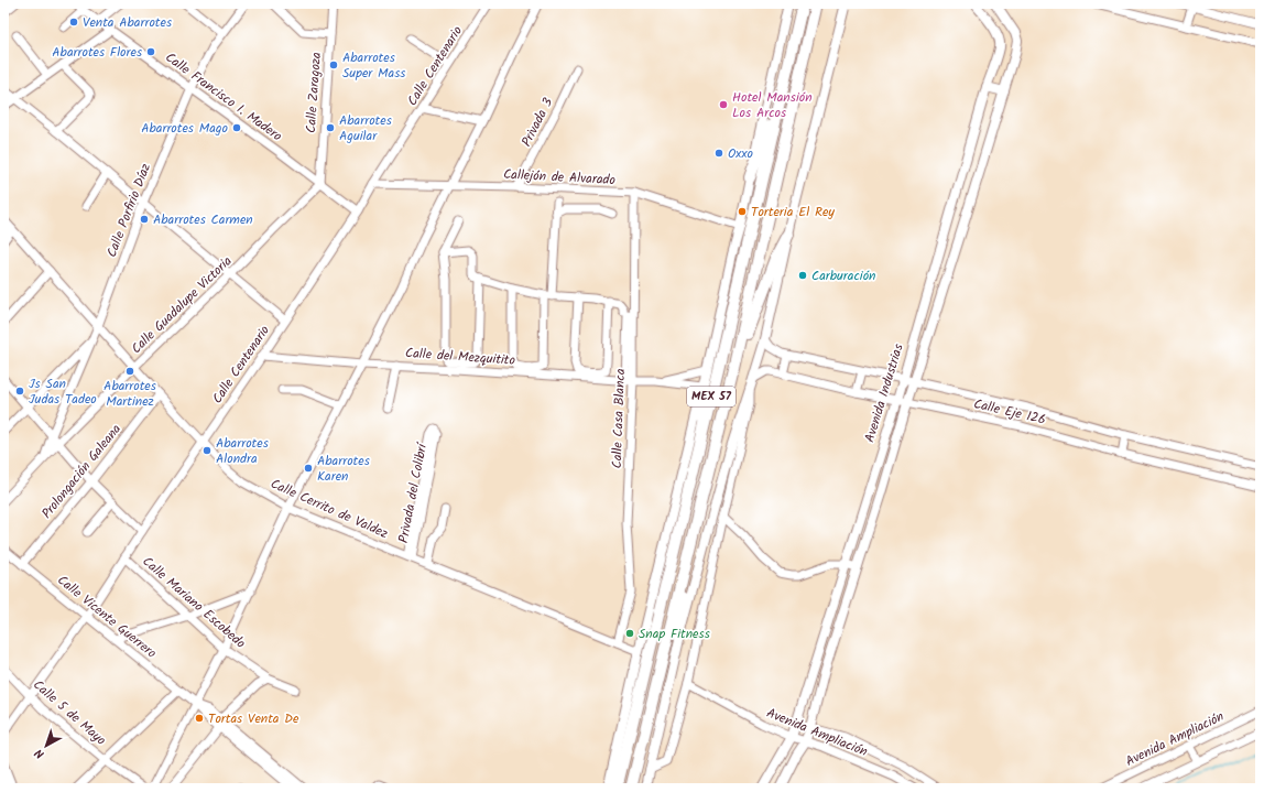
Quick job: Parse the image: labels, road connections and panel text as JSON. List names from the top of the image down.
{
  "streets": {
    "highway": ["MEX 57"],
    "main road": ["Avenida Industrias"],
    "street": [
      "Calle Centenario",
      "Calle Zaragoza",
      "Calle Francisco I. Madero",
      "Privada 3",
      "Callejón de Alvarado",
      "Calle Porfirio Díaz",
      "Calle Guadalupe Victoria",
      "Calle del Mezquitito",
      "Calle Eje 126",
      "Calle Casa Blanca",
      "Prolongación Galeana",
      "Privada del Colibrí",
      "Calle Cerrito de Valdez",
      "Calle Mariano Escobedo",
      "Calle Vicente Guerrero",
      "Calle 5 de Mayo",
      "Avenida Ampliación"
    ]
  },
  "crossings": [
    ["Calle Centenario", "Calle Francisco I. Madero"],
    ["Calle Centenario", "Callejón de Alvarado"],
    ["Calle Centenario", "Calle del Mezquitito"],
    ["Calle Centenario", "Calle Cerrito de Valdez"],
    ["Calle Centenario", "Calle Mariano Escobedo"],
    ["Calle Centenario", "Calle Vicente Guerrero"],
    ["Calle Centenario", "Calle 5 de Mayo"],
    ["Calle Zaragoza", "Calle Francisco I. Madero"],
    ["Calle Zaragoza", "Calle Guadalupe Victoria"],
    ["Calle Francisco I. Madero", "Calle Porfirio Díaz"],
    ["Calle Francisco I. Madero", "Calle Guadalupe Victoria"],
    ["Privada 3", "Callejón de Alvarado"],
    ["Calle Porfirio Díaz", "Calle Guadalupe Victoria"],
    ["Calle Porfirio Díaz", "Calle Cerrito de Valdez"],
    ["Calle Guadalupe Victoria", "Calle Cerrito de Valdez"],
    ["Calle del Mezquitito", "Calle Casa Blanca"],
    ["Avenida Industrias", "Calle Eje 126"],
    ["Avenida Industrias", "Avenida Ampliación"],
    ["Calle Casa Blanca", "Calle Cerrito de Valdez"],
    ["Prolongación Galeana", "Calle Cerrito de Valdez"],
    ["Prolongación Galeana", "Calle Vicente Guerrero"],
    ["Privada del Colibrí", "Calle Cerrito de Valdez"]
  ],
  "places": [
    "Venta Abarrotes",
    "Abarrotes Flores",
    "Abarrotes Super Mass",
    "Hotel Mansión Los Arcos",
    "Abarrotes Mago",
    "Abarrotes Aguilar",
    "Oxxo",
    "Torteria El Rey",
    "Abarrotes Carmen",
    "Carburación",
    "Abarrotes Martinez",
    "Js San Judas Tadeo",
    "Abarrotes Alondra",
    "Abarrotes Karen",
    "Snap Fitness",
    "Tortas Venta De"
  ],
  "north": "bottom left"
}
